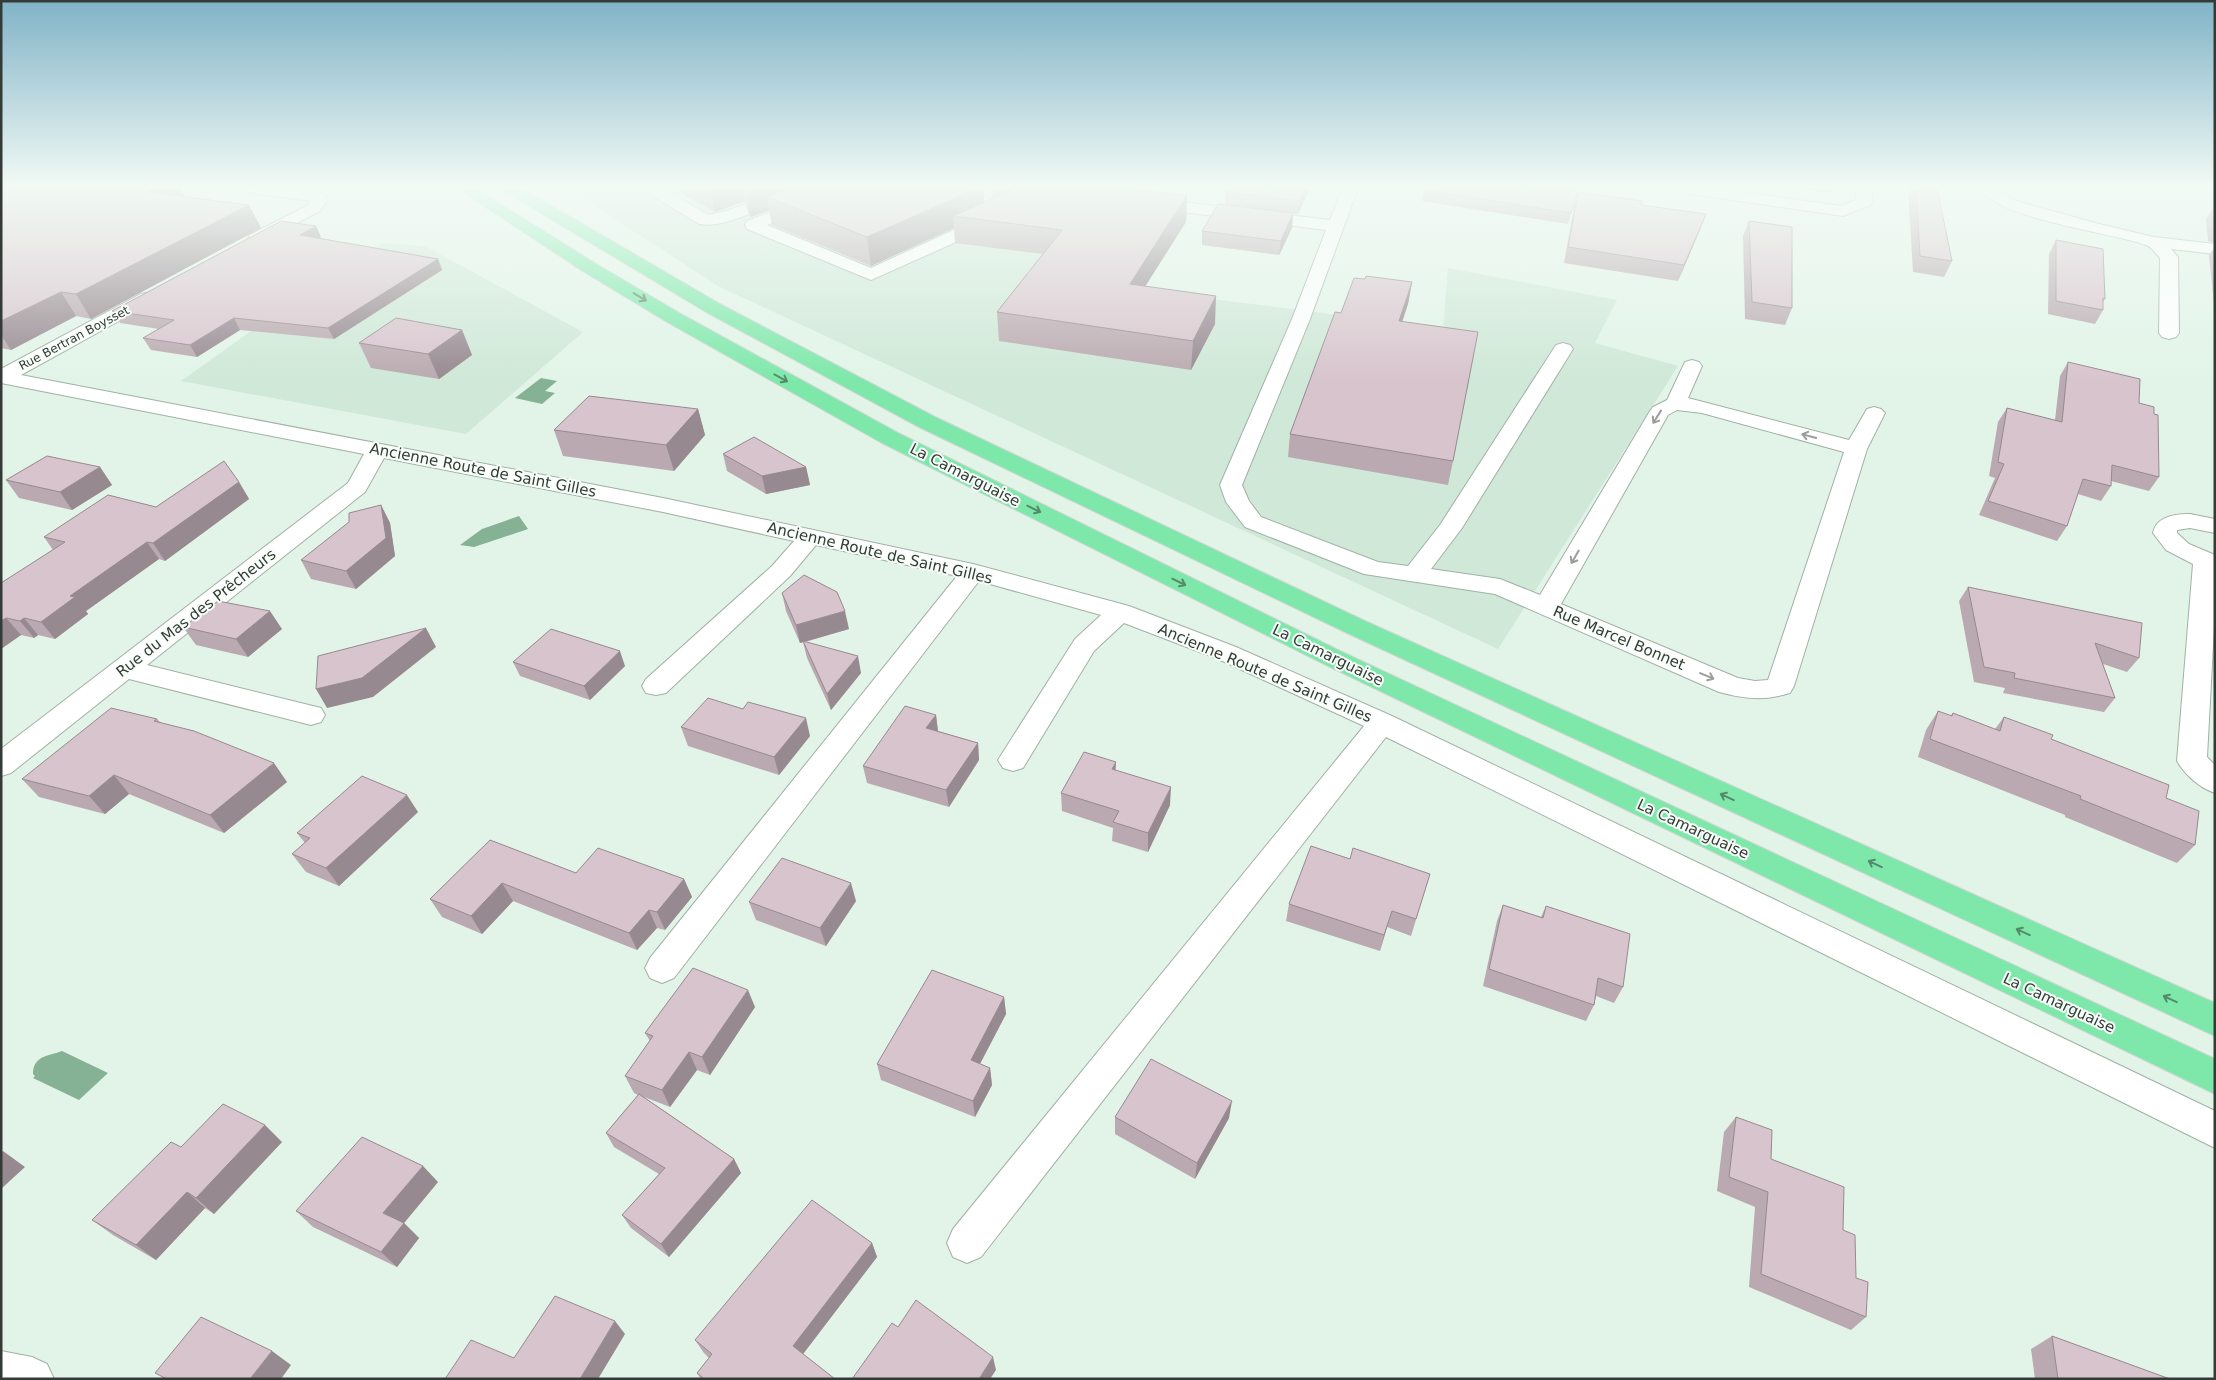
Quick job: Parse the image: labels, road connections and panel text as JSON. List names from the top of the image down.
{
  "streets": {
    "highway": ["La Camarguaise"],
    "street": [
      "Rue Bertran Boysset",
      "Ancienne Route de Saint Gilles",
      "Rue du Mas des Prêcheurs",
      "Rue Marcel Bonnet"
    ]
  },
  "crossings": [
    ["Rue Bertran Boysset", "Ancienne Route de Saint Gilles"],
    ["Ancienne Route de Saint Gilles", "Rue du Mas des Prêcheurs"]
  ]
}
